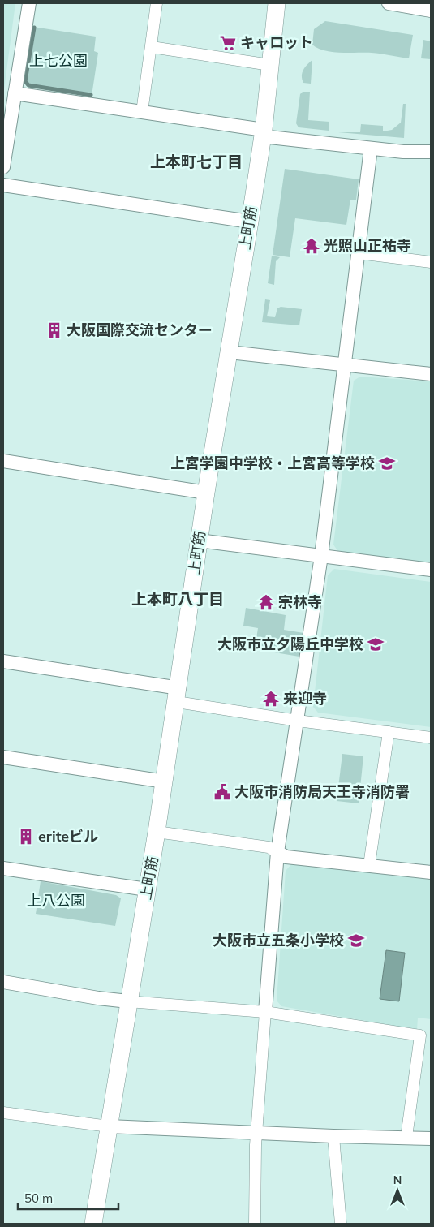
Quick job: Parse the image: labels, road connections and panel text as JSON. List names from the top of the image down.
{
  "streets": {
    "main road": ["上町筋"]
  },
  "districts": ["上本町七丁目", "上本町八丁目"],
  "parks": ["上七公園", "上八公園"],
  "places": {
    "supermarket": ["キャロット"],
    "temple": ["光照山正祐寺", "宗林寺", "来迎寺"],
    "building": ["大阪国際交流センター", "eriteビル"],
    "school or university": ["上宮学園中学校・上宮高等学校", "大阪市立夕陽丘中学校", "大阪市立五条小学校"],
    "public building": ["大阪市消防局天王寺消防署"]
  },
  "scale_bar": "50 m",
  "north": "top"
}
